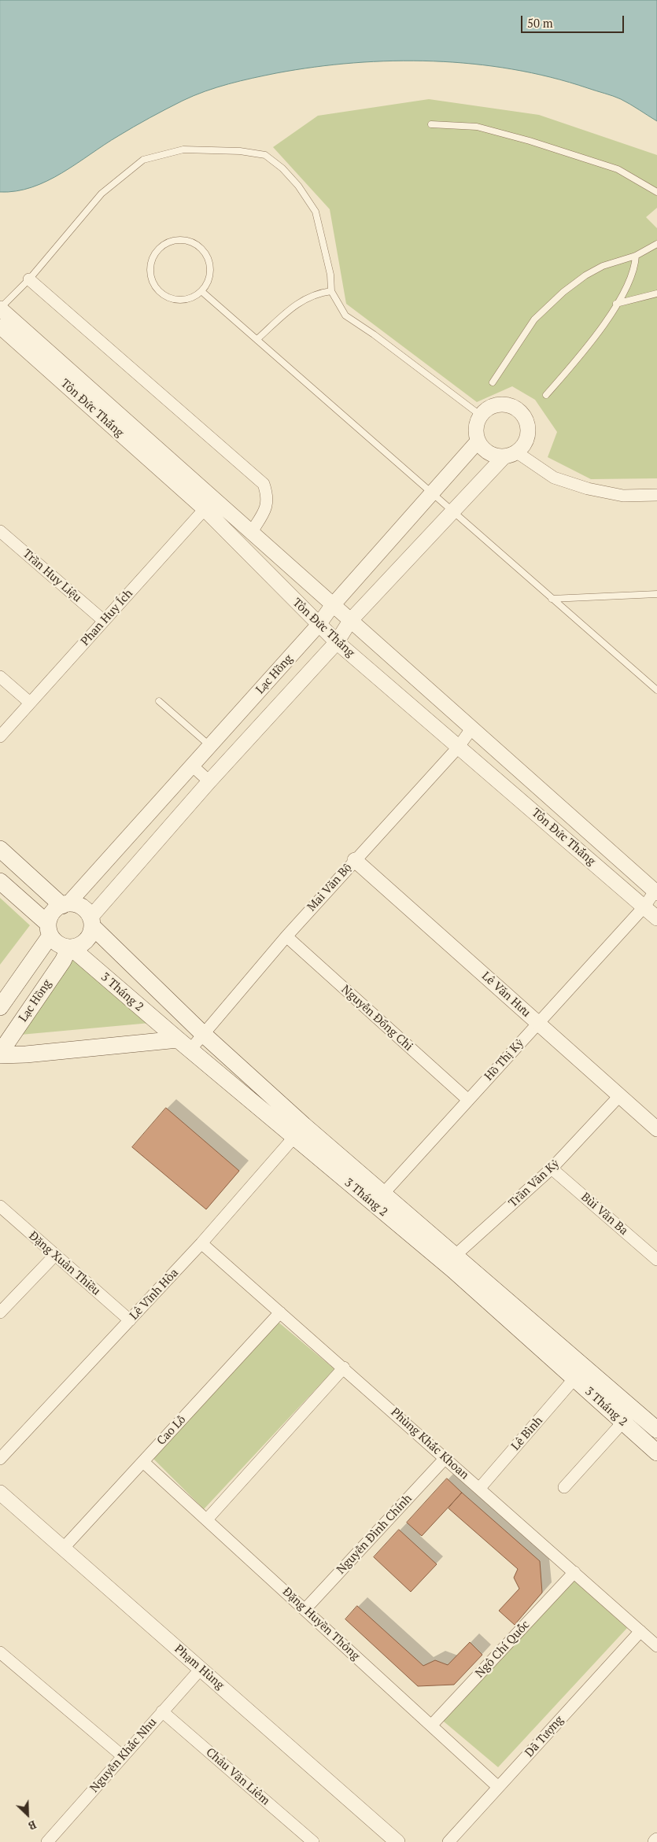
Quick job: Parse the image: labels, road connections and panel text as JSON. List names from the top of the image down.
{
  "streets": {
    "main road": ["Lạc Hồng", "3 Tháng 2"],
    "street": [
      "Tôn Đức Thắng",
      "Trần Huy Liệu",
      "Phan Huy Ích",
      "Mai Văn Bộ",
      "Lê Văn Hưu",
      "Nguyễn Đổng Chi",
      "Hồ Thị Kỷ",
      "Trần Văn Kỷ",
      "Bùi Văn Ba",
      "Đặng Xuân Thiều",
      "Lê Vĩnh Hòa",
      "Cao Lỗ",
      "Lê Bình",
      "Phùng Khắc Khoan",
      "Nguyễn Đình Chính",
      "Đặng Huyền Thông",
      "Ngô Chí Quốc",
      "Phạm Hùng",
      "Dã Tượng",
      "Nguyễn Khắc Nhu",
      "Châu Văn Liêm"
    ]
  },
  "crossings": [
    ["Tôn Đức Thắng", "Phan Huy Ích"],
    ["Tôn Đức Thắng", "Lạc Hồng"],
    ["Tôn Đức Thắng", "Mai Văn Bộ"],
    ["Tôn Đức Thắng", "Hồ Thị Kỷ"],
    ["Trần Huy Liệu", "Phan Huy Ích"],
    ["Lạc Hồng", "3 Tháng 2"],
    ["Mai Văn Bộ", "3 Tháng 2"],
    ["Mai Văn Bộ", "Lê Văn Hưu"],
    ["Mai Văn Bộ", "Nguyễn Đổng Chi"],
    ["3 Tháng 2", "Hồ Thị Kỷ"],
    ["3 Tháng 2", "Trần Văn Kỷ"],
    ["3 Tháng 2", "Lê Vĩnh Hòa"],
    ["3 Tháng 2", "Lê Bình"],
    ["Lê Văn Hưu", "Hồ Thị Kỷ"],
    ["Lê Văn Hưu", "Trần Văn Kỷ"],
    ["Nguyễn Đổng Chi", "Hồ Thị Kỷ"],
    ["Trần Văn Kỷ", "Bùi Văn Ba"],
    ["Đặng Xuân Thiều", "Lê Vĩnh Hòa"],
    ["Lê Vĩnh Hòa", "Phùng Khắc Khoan"],
    ["Cao Lỗ", "Phùng Khắc Khoan"],
    ["Cao Lỗ", "Đặng Huyền Thông"],
    ["Cao Lỗ", "Phạm Hùng"],
    ["Lê Bình", "Phùng Khắc Khoan"],
    ["Phùng Khắc Khoan", "Nguyễn Đình Chính"],
    ["Phùng Khắc Khoan", "Ngô Chí Quốc"],
    ["Phùng Khắc Khoan", "Dã Tượng"],
    ["Nguyễn Đình Chính", "Đặng Huyền Thông"],
    ["Đặng Huyền Thông", "Ngô Chí Quốc"],
    ["Đặng Huyền Thông", "Dã Tượng"],
    ["Phạm Hùng", "Nguyễn Khắc Nhu"],
    ["Nguyễn Khắc Nhu", "Châu Văn Liêm"]
  ],
  "scale_bar": "50 m",
  "north": "bottom right"
}
